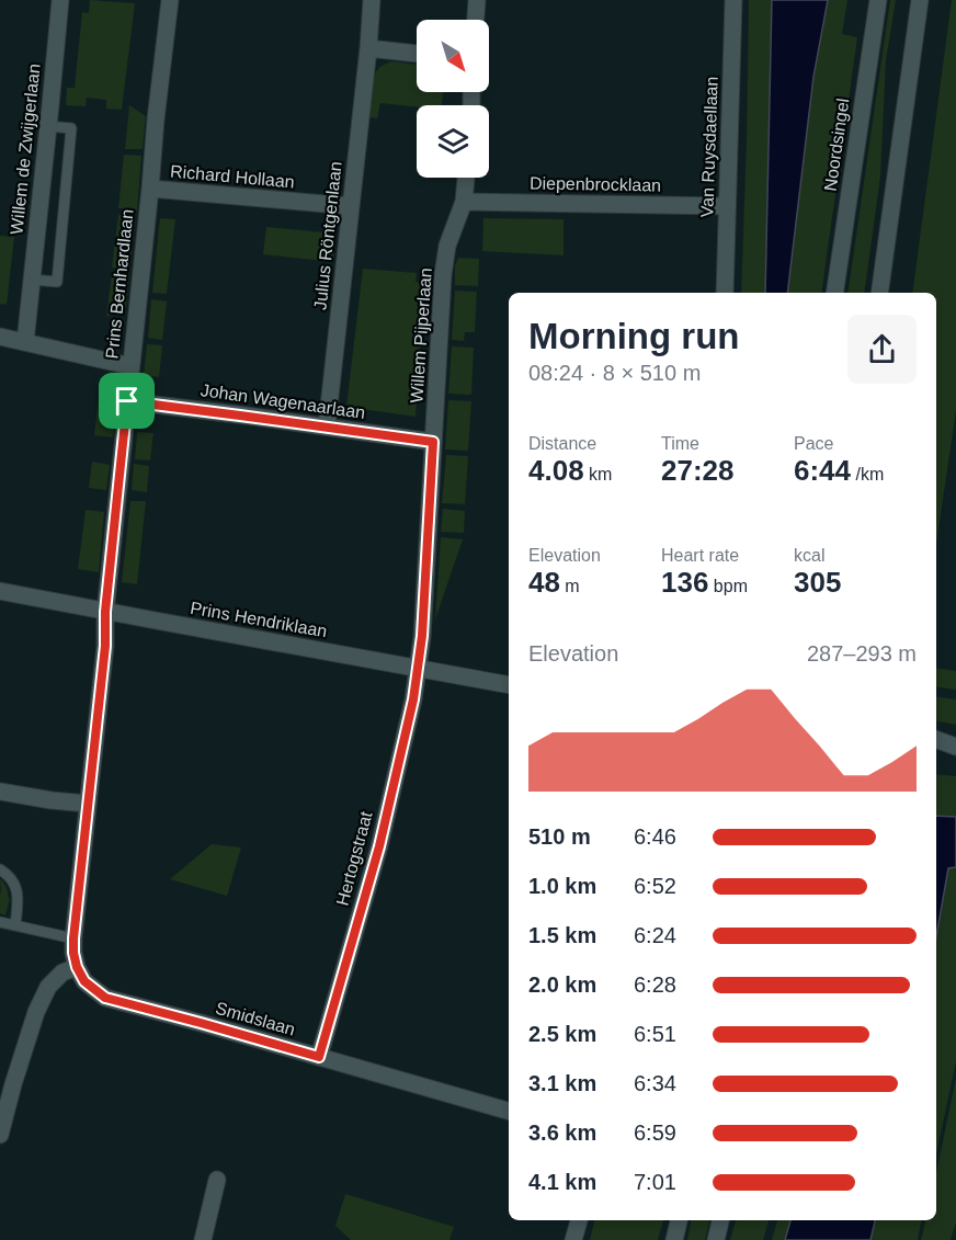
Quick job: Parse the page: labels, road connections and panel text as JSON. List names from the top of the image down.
{
  "streets": {
    "street": [
      "Noordsingel",
      "Van Ruysdaellaan",
      "Willem de Zwijgerlaan",
      "Richard Hollaan",
      "Diepenbrocklaan",
      "Julius Röntgenlaan",
      "Prins Bernhardlaan",
      "Willem Pijperlaan",
      "Johan Wagenaarlaan",
      "Prins Hendriklaan",
      "Hertogstraat",
      "Smidslaan"
    ]
  },
  "crossings": [
    ["Van Ruysdaellaan", "Diepenbrocklaan"],
    ["Richard Hollaan", "Julius Röntgenlaan"],
    ["Richard Hollaan", "Prins Bernhardlaan"],
    ["Diepenbrocklaan", "Willem Pijperlaan"],
    ["Julius Röntgenlaan", "Johan Wagenaarlaan"],
    ["Prins Bernhardlaan", "Johan Wagenaarlaan"],
    ["Prins Bernhardlaan", "Prins Hendriklaan"],
    ["Prins Bernhardlaan", "Smidslaan"],
    ["Willem Pijperlaan", "Johan Wagenaarlaan"],
    ["Willem Pijperlaan", "Prins Hendriklaan"],
    ["Willem Pijperlaan", "Hertogstraat"],
    ["Prins Hendriklaan", "Hertogstraat"],
    ["Hertogstraat", "Smidslaan"]
  ],
  "north": "bottom right",
  "page": {
    "heading": ["Morning run", "08:24 · 8 × 510 m"],
    "stats": [
      ["Distance", "4.08 km"],
      ["Time", "27:28"],
      ["Pace", "6:44 /km"],
      ["Elevation", "48 m"],
      ["Heart rate", "136 bpm"],
      ["kcal", "305"]
    ],
    "chart": ["Elevation", "287–293 m"],
    "list": [
      {
        "name": "510 m",
        "note": "6:46"
      },
      {
        "name": "1.0 km",
        "note": "6:52"
      },
      {
        "name": "1.5 km",
        "note": "6:24"
      },
      {
        "name": "2.0 km",
        "note": "6:28"
      },
      {
        "name": "2.5 km",
        "note": "6:51"
      },
      {
        "name": "3.1 km",
        "note": "6:34"
      },
      {
        "name": "3.6 km",
        "note": "6:59"
      },
      {
        "name": "4.1 km",
        "note": "7:01"
      }
    ]
  }
}
